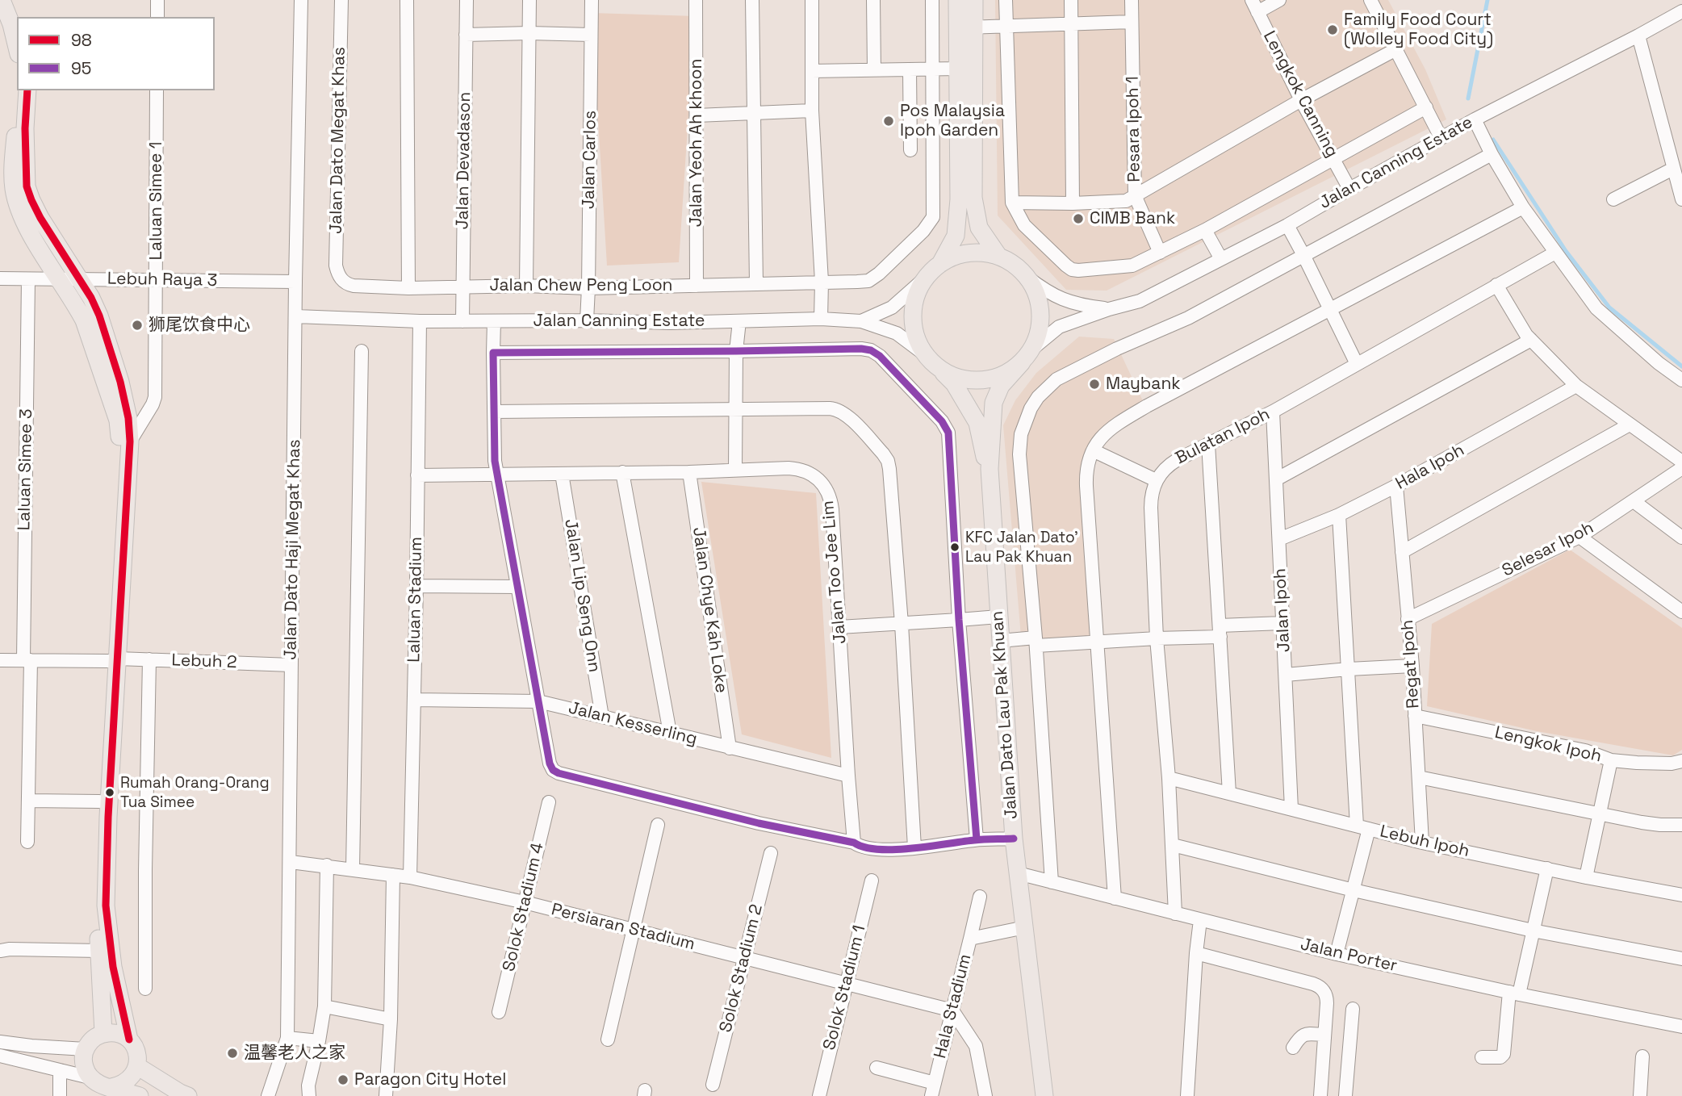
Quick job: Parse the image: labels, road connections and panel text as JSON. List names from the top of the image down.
{
  "streets": {
    "main road": ["Jalan Dato Lau Pak Khuan"],
    "street": [
      "Lengkok Canning",
      "Pesara Ipoh 1",
      "Jalan Dato Megat Khas",
      "Jalan Yeoh Ah khoon",
      "Jalan Carlos",
      "Jalan Devadason",
      "Jalan Canning Estate",
      "Laluan Simee 1",
      "Lebuh Raya 3",
      "Jalan Chew Peng Loon",
      "Bulatan Ipoh",
      "Hala Ipoh",
      "Laluan Simee 3",
      "Jalan Dato Haji Megat Khas",
      "Selesar Ipoh",
      "Jalan Too Jee Lim",
      "Jalan Lip Seng Onn",
      "Laluan Stadium",
      "Jalan Chye Kah Loke",
      "Jalan Ipoh",
      "Lebuh 2",
      "Regat Ipoh",
      "Jalan Kesserling",
      "Lengkok Ipoh",
      "Lebuh Ipoh",
      "Solok Stadium 4",
      "Persiaran Stadium",
      "Jalan Porter",
      "Solok Stadium 2",
      "Solok Stadium 1",
      "Hala Stadium"
    ]
  },
  "crossings": [
    ["Lengkok Canning", "Jalan Canning Estate"],
    ["Jalan Dato Megat Khas", "Jalan Chew Peng Loon"],
    ["Jalan Yeoh Ah khoon", "Jalan Chew Peng Loon"],
    ["Jalan Carlos", "Jalan Canning Estate"],
    ["Jalan Carlos", "Jalan Chew Peng Loon"],
    ["Jalan Devadason", "Jalan Canning Estate"],
    ["Jalan Devadason", "Jalan Chew Peng Loon"],
    ["Jalan Canning Estate", "Jalan Dato Haji Megat Khas"],
    ["Jalan Canning Estate", "Laluan Stadium"],
    ["Jalan Canning Estate", "Jalan Dato Lau Pak Khuan"],
    ["Laluan Simee 1", "Lebuh Raya 3"],
    ["Lebuh Raya 3", "Laluan Simee 3"],
    ["Lebuh Raya 3", "Jalan Dato Haji Megat Khas"],
    ["Bulatan Ipoh", "Jalan Ipoh"],
    ["Hala Ipoh", "Jalan Ipoh"],
    ["Hala Ipoh", "Regat Ipoh"],
    ["Laluan Simee 3", "Lebuh 2"],
    ["Jalan Dato Haji Megat Khas", "Lebuh 2"],
    ["Jalan Dato Haji Megat Khas", "Persiaran Stadium"],
    ["Selesar Ipoh", "Regat Ipoh"],
    ["Jalan Too Jee Lim", "Jalan Lip Seng Onn"],
    ["Jalan Too Jee Lim", "Laluan Stadium"],
    ["Jalan Too Jee Lim", "Jalan Chye Kah Loke"],
    ["Jalan Too Jee Lim", "Jalan Kesserling"],
    ["Jalan Lip Seng Onn", "Jalan Kesserling"],
    ["Laluan Stadium", "Jalan Kesserling"],
    ["Laluan Stadium", "Persiaran Stadium"],
    ["Jalan Chye Kah Loke", "Jalan Kesserling"],
    ["Jalan Ipoh", "Lebuh Ipoh"],
    ["Regat Ipoh", "Lengkok Ipoh"],
    ["Regat Ipoh", "Lebuh Ipoh"],
    ["Jalan Dato Lau Pak Khuan", "Jalan Porter"],
    ["Jalan Dato Lau Pak Khuan", "Hala Stadium"],
    ["Solok Stadium 4", "Persiaran Stadium"],
    ["Persiaran Stadium", "Solok Stadium 2"],
    ["Persiaran Stadium", "Solok Stadium 1"],
    ["Persiaran Stadium", "Hala Stadium"]
  ],
  "places": [
    "Family Food Court (Wolley Food City)",
    "Pos Malaysia Ipoh Garden",
    "CIMB Bank",
    "狮尾饮食中心",
    "Maybank",
    "KFC Jalan Dato' Lau Pak Khuan",
    "Rumah Orang-Orang Tua Simee",
    "温馨老人之家",
    "Paragon City Hotel"
  ],
  "lines": ["transit line 98", "transit line 95"],
  "legend": ["98", "95"]
}
